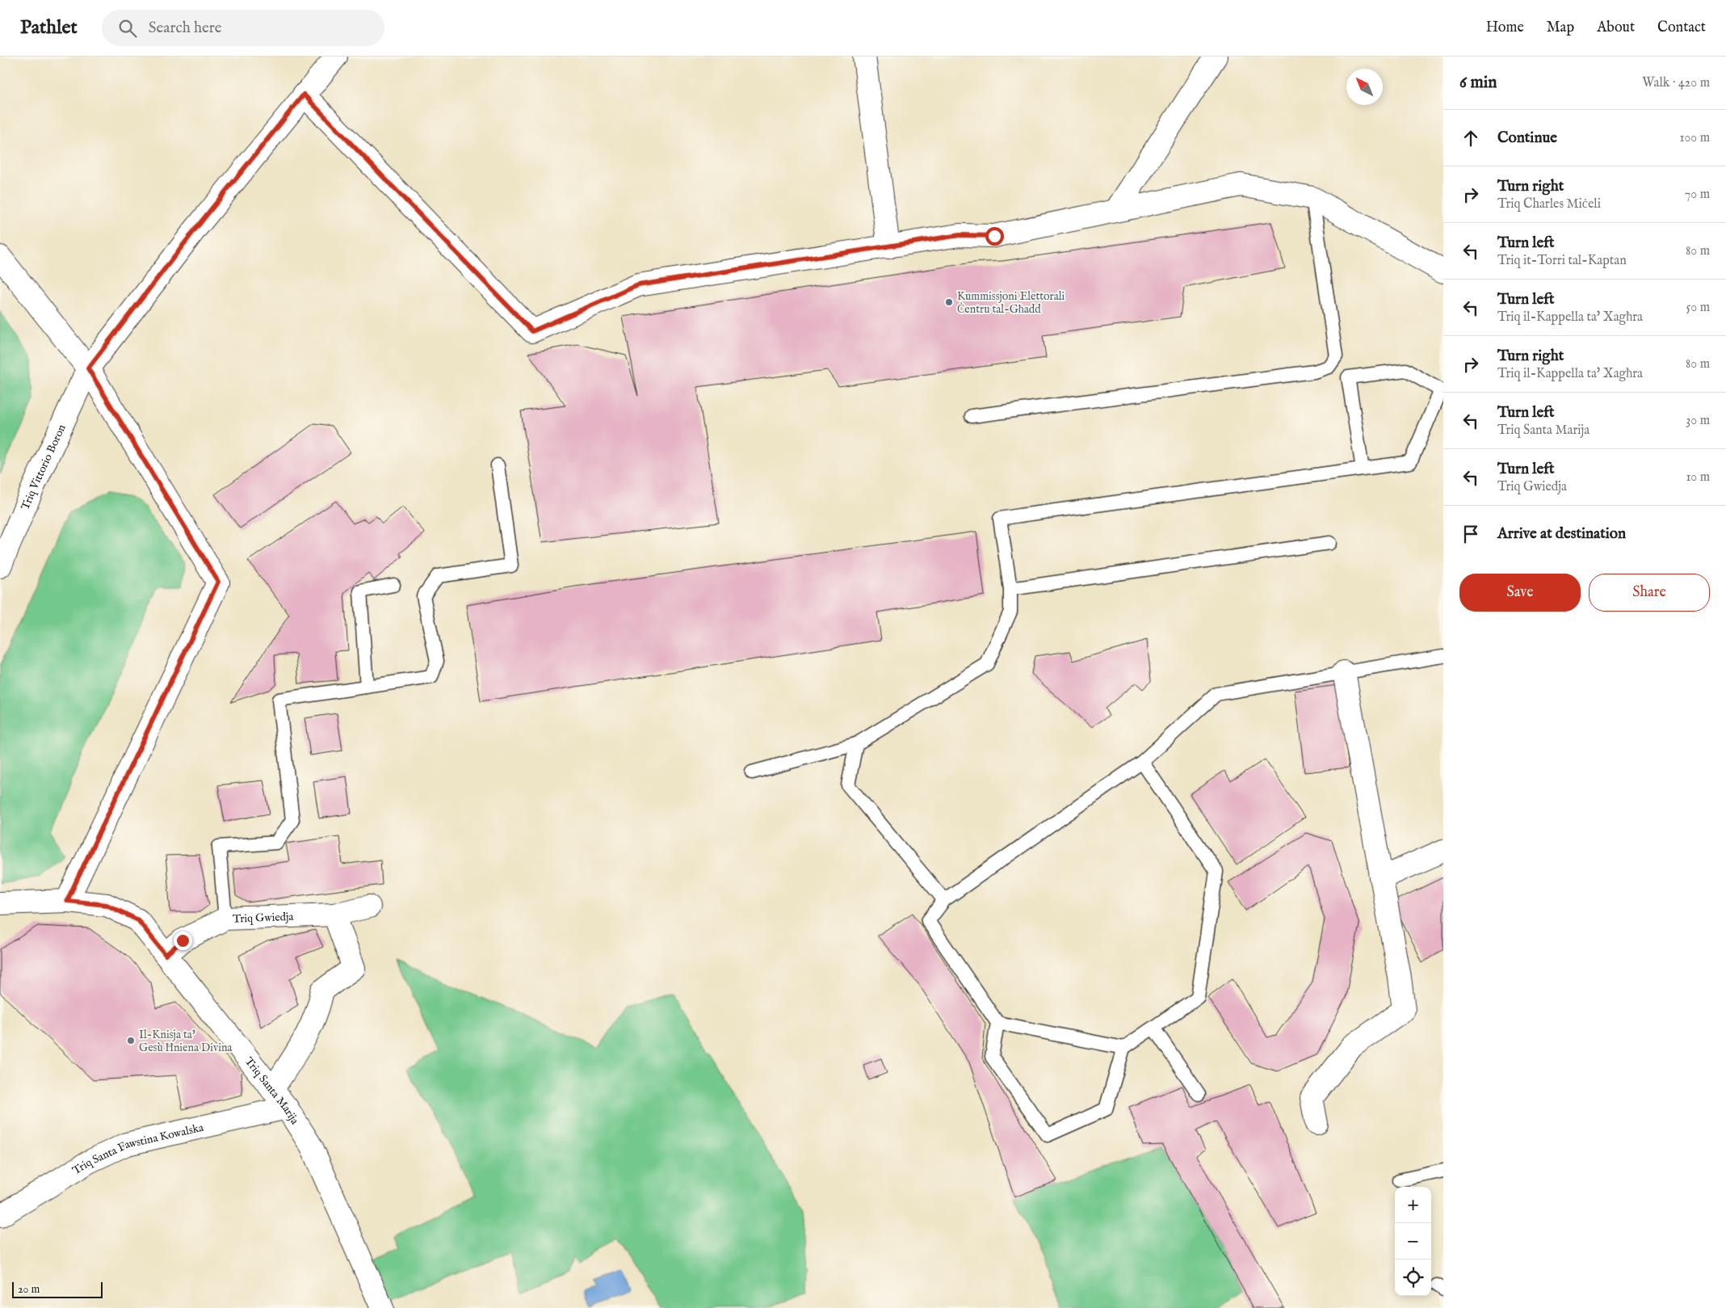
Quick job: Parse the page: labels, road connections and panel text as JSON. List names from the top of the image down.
{
  "streets": {
    "street": [
      "Triq Vittorio Boron",
      "Triq Gwiedja",
      "Triq Santa Marija",
      "Triq Santa Fawstina Kowalska"
    ]
  },
  "crossings": [
    ["Triq Gwiedja", "Triq Santa Marija"],
    ["Triq Santa Marija", "Triq Santa Fawstina Kowalska"]
  ],
  "places": ["Kummissjoni Elettorali Ċentru tal-Għadd", "Il-Knisja ta' Gesù Ħniena Divina"],
  "scale_bar": "20 m",
  "north": "top left",
  "page": {
    "header": "Pathlet",
    "search": "Search here",
    "nav": [
      "Home",
      "Map",
      "About",
      "Contact"
    ],
    "heading": ["6 min", "Walk · 420 m"],
    "list": [
      ["Continue", "100 m"],
      ["Turn right", "Triq Charles Miċeli", "70 m"],
      ["Turn left", "Triq it-Torri tal-Kaptan", "80 m"],
      ["Turn left", "Triq il-Kappella ta' Xagħra", "50 m"],
      ["Turn right", "Triq il-Kappella ta' Xagħra", "80 m"],
      ["Turn left", "Triq Santa Marija", "30 m"],
      ["Turn left", "Triq Gwiedja", "10 m"],
      "Arrive at destination"
    ],
    "buttons": ["Save", "Share"],
    "map_buttons": ["+", "−"],
    "scale": "20 m"
  }
}
